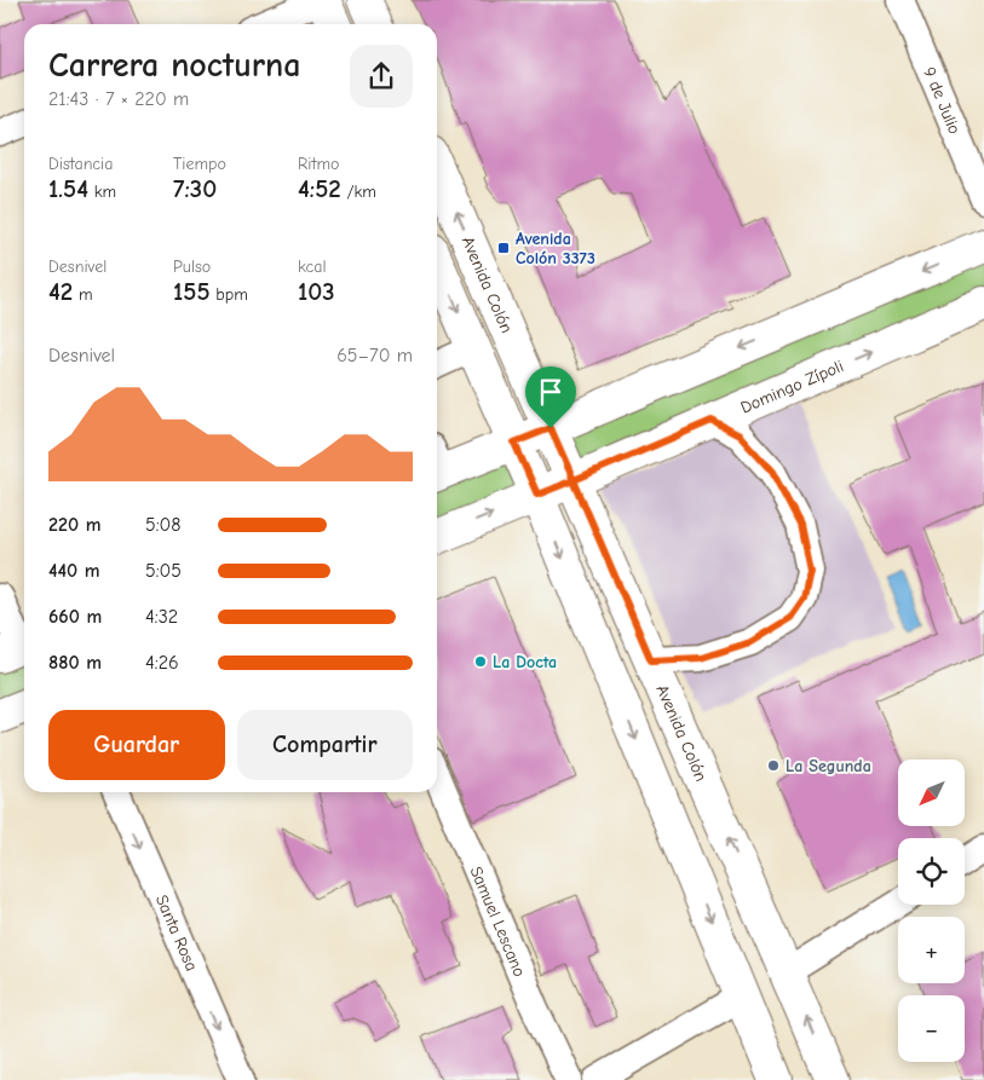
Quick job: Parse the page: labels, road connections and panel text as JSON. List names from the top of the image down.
{
  "streets": {
    "main road": ["Avenida Colón", "Domingo Zípoli"],
    "street": ["9 de Julio", "Samuel Lescano", "Santa Rosa"]
  },
  "crossings": [
    ["Avenida Colón", "Domingo Zípoli"]
  ],
  "one_way": ["Santa Rosa"],
  "places": {
    "transit": ["Avenida Colón 3373"],
    "other": ["La Docta", "La Segunda"]
  },
  "north": "bottom left",
  "page": {
    "heading": ["Carrera nocturna", "21:43 · 7 × 220 m"],
    "stats": [
      ["Distancia", "1.54 km"],
      ["Tiempo", "7:30"],
      ["Ritmo", "4:52 /km"],
      ["Desnivel", "42 m"],
      ["Pulso", "155 bpm"],
      ["kcal", "103"]
    ],
    "chart": ["Desnivel", "65–70 m"],
    "list": [
      {
        "name": "220 m",
        "note": "5:08"
      },
      {
        "name": "440 m",
        "note": "5:05"
      },
      {
        "name": "660 m",
        "note": "4:32"
      },
      {
        "name": "880 m",
        "note": "4:26"
      }
    ],
    "buttons": ["Guardar", "Compartir"],
    "map_buttons": ["+", "−"]
  }
}
